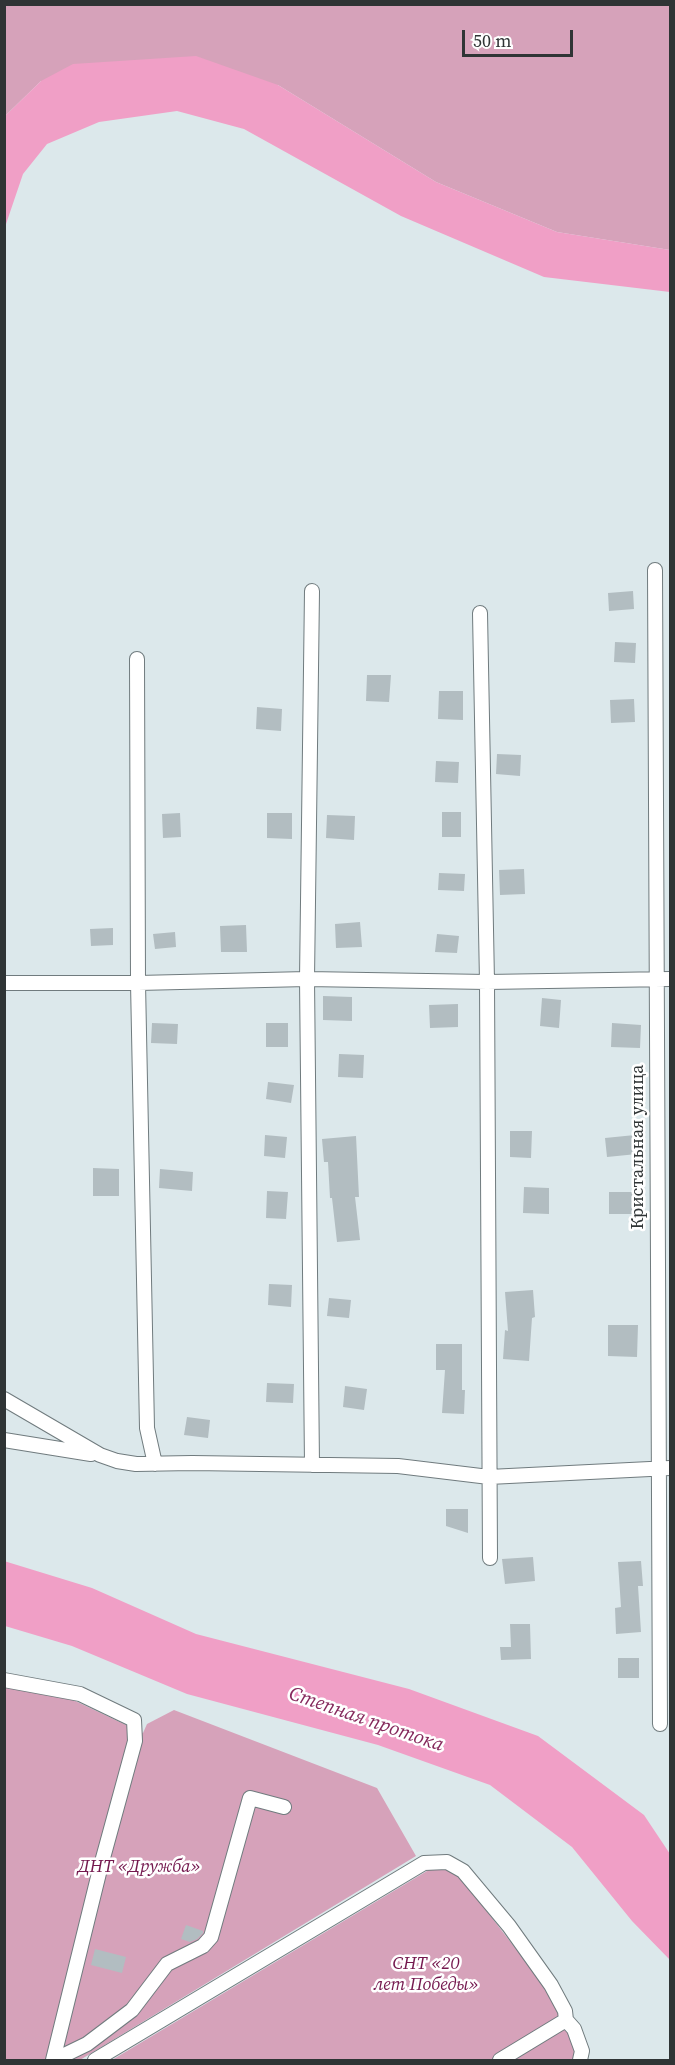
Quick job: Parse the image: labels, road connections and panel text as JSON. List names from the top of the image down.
{
  "streets": {
    "street": ["Кристальная улица"]
  },
  "water": ["Степная протока"],
  "parks": ["ДНТ «Дружба»", "СНТ «20 лет Победы»"],
  "scale_bar": "50 m"
}
